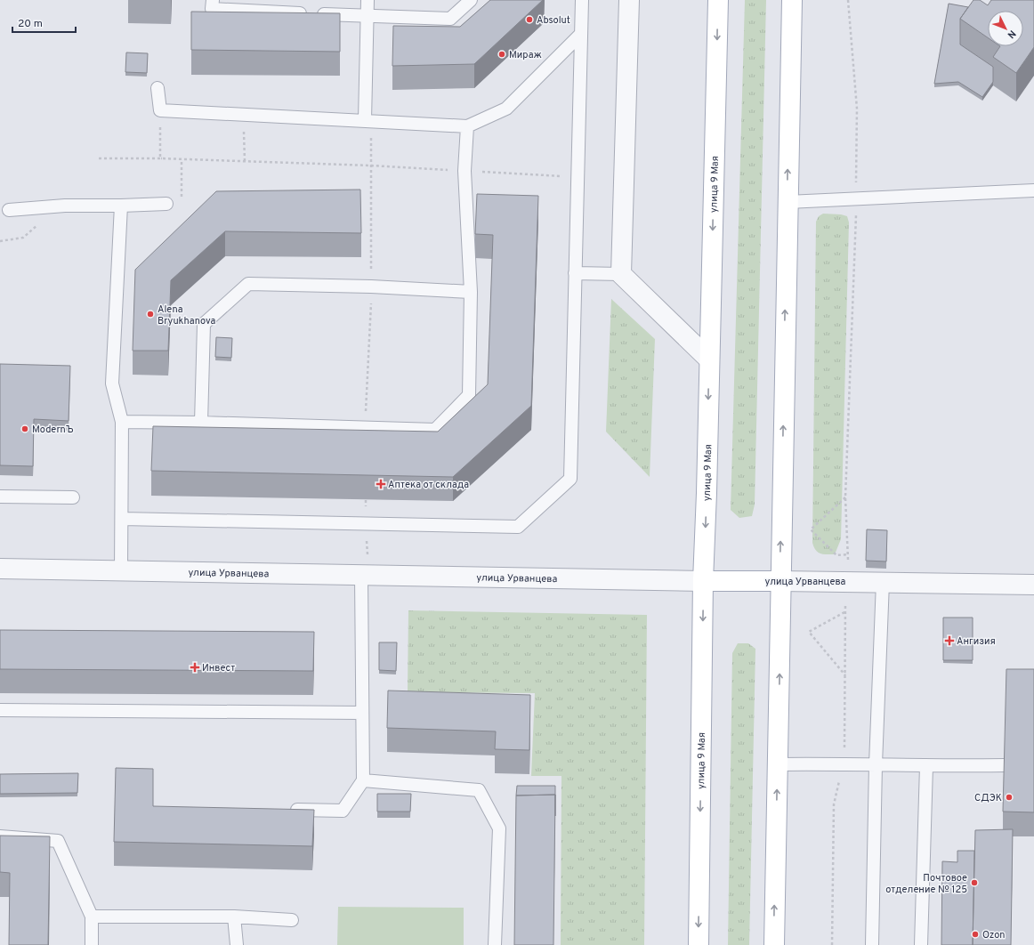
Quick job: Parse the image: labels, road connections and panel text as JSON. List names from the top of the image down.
{
  "streets": {
    "main road": ["улица 9 Мая", "улица Урванцева"]
  },
  "crossings": [
    ["улица 9 Мая", "улица Урванцева"]
  ],
  "places": {
    "other": [
      "Absolut",
      "Мираж",
      "Alena Bryukhanova",
      "ModernЪ",
      "СДЭК",
      "Почтовое отделение № 125",
      "Ozon"
    ],
    "health": ["Аптека от склада", "Ангизия", "Инвест"]
  },
  "scale_bar": "20 m",
  "north": "bottom right"
}
